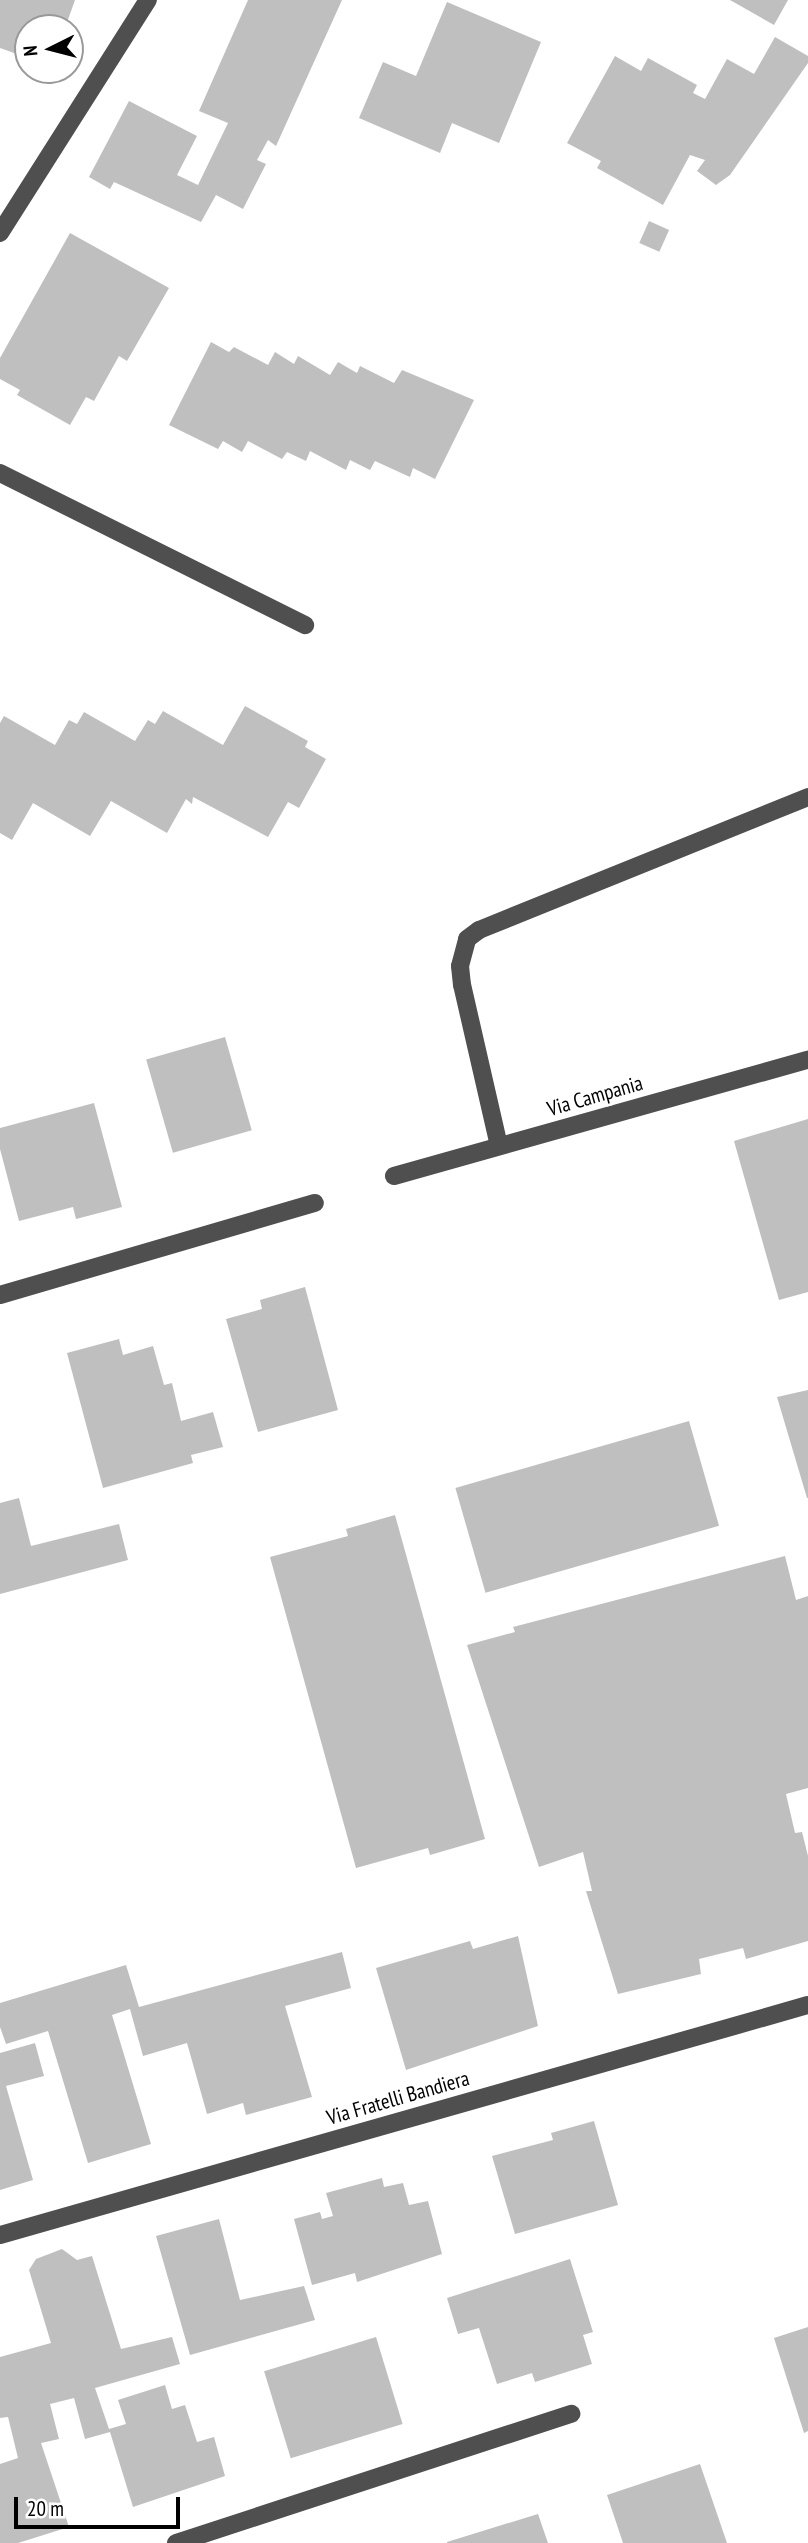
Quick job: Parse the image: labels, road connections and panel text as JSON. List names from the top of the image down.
{
  "streets": {
    "street": ["Via Campania", "Via Fratelli Bandiera"]
  },
  "scale_bar": "20 m",
  "north": "left"
}
